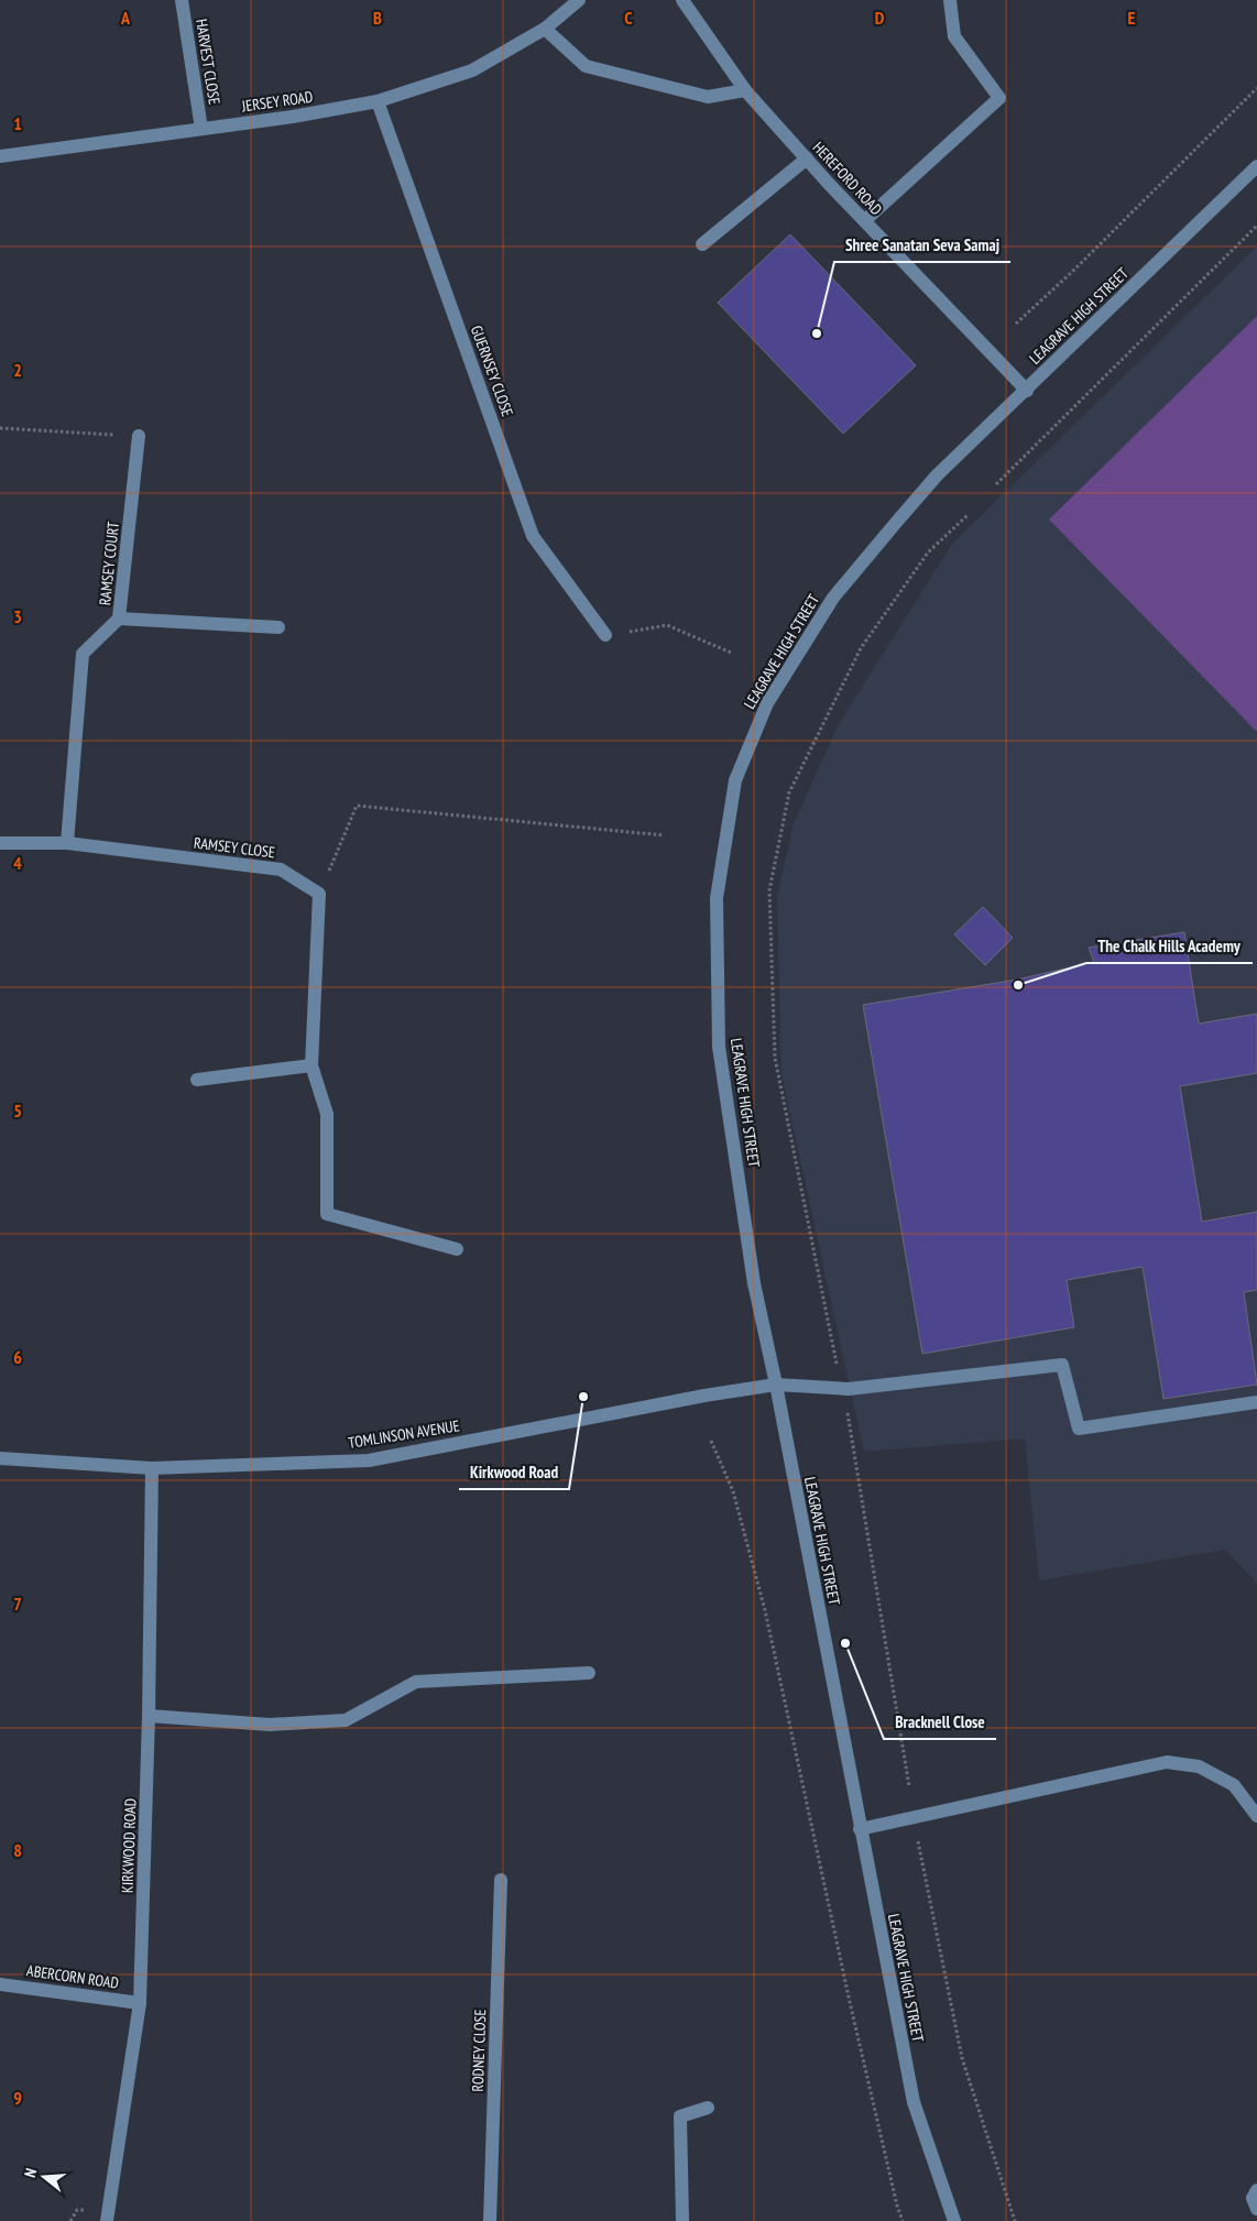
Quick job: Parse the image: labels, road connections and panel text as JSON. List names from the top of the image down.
{
  "streets": {
    "street": [
      "HARVEST CLOSE",
      "JERSEY ROAD",
      "HEREFORD ROAD",
      "LEAGRAVE HIGH STREET",
      "GUERNSEY CLOSE",
      "RAMSEY COURT",
      "RAMSEY CLOSE",
      "TOMLINSON AVENUE",
      "KIRKWOOD ROAD",
      "ABERCORN ROAD",
      "RODNEY CLOSE"
    ]
  },
  "crossings": [
    ["HARVEST CLOSE", "JERSEY ROAD"],
    ["JERSEY ROAD", "GUERNSEY CLOSE"],
    ["HEREFORD ROAD", "LEAGRAVE HIGH STREET"],
    ["LEAGRAVE HIGH STREET", "TOMLINSON AVENUE"],
    ["RAMSEY COURT", "RAMSEY CLOSE"],
    ["TOMLINSON AVENUE", "KIRKWOOD ROAD"],
    ["KIRKWOOD ROAD", "ABERCORN ROAD"]
  ],
  "places": [
    "Shree Sanatan Seva Samaj",
    "The Chalk Hills Academy",
    "Kirkwood Road",
    "Bracknell Close"
  ],
  "north": "left",
  "grid": {
    "columns": [
      "A",
      "B",
      "C",
      "D",
      "E"
    ],
    "rows": [
      "1",
      "2",
      "3",
      "4",
      "5",
      "6",
      "7",
      "8",
      "9"
    ]
  }
}
